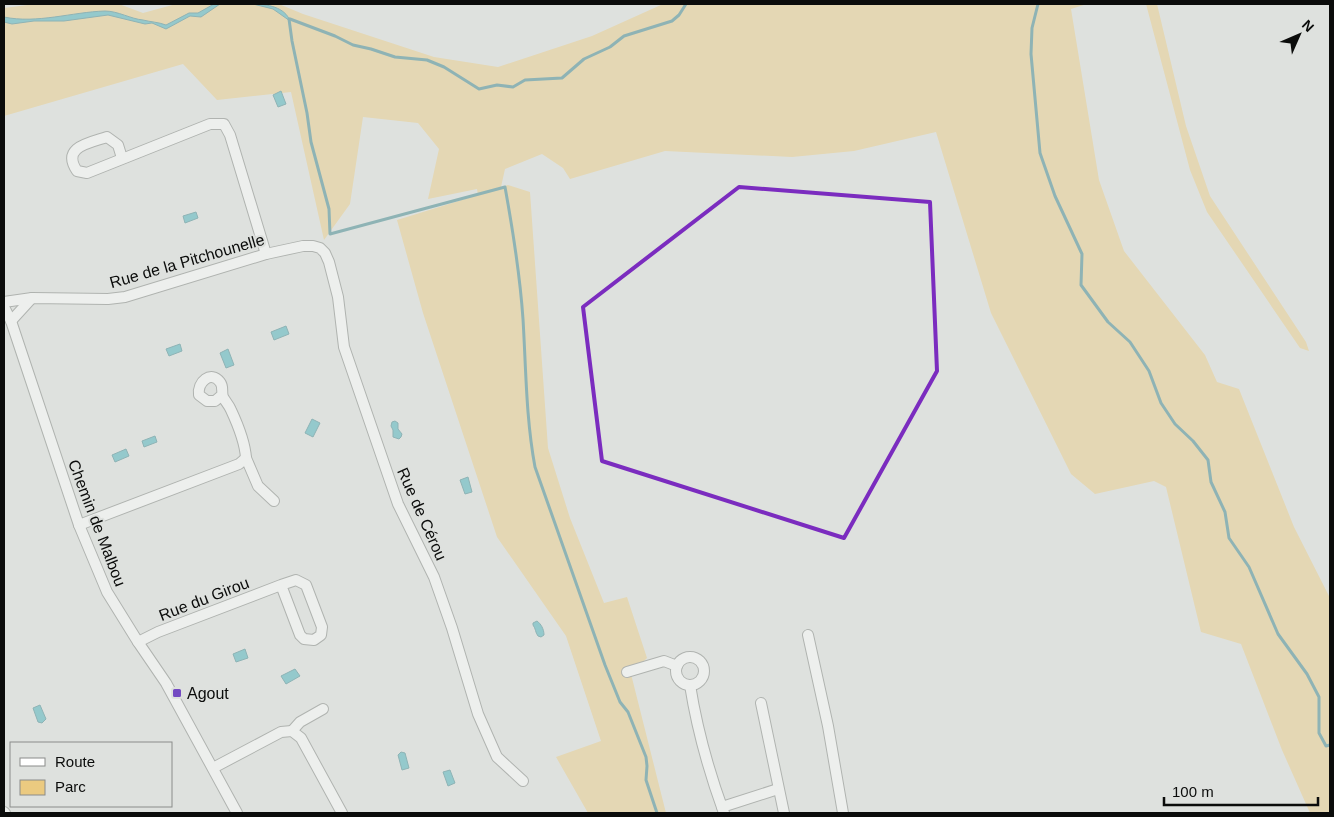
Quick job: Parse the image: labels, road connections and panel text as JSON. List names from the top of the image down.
{
  "streets": {
    "street": [
      "Rue de la Pitchounelle",
      "Rue de Cérou",
      "Chemin de Malbou",
      "Rue du Girou"
    ]
  },
  "crossings": [
    ["Rue de la Pitchounelle", "Rue de Cérou"],
    ["Chemin de Malbou", "Rue du Girou"]
  ],
  "places": {
    "transit": ["Agout"]
  },
  "legend": ["Route", "Parc"],
  "scale_bar": "100 m",
  "north": "top right"
}
